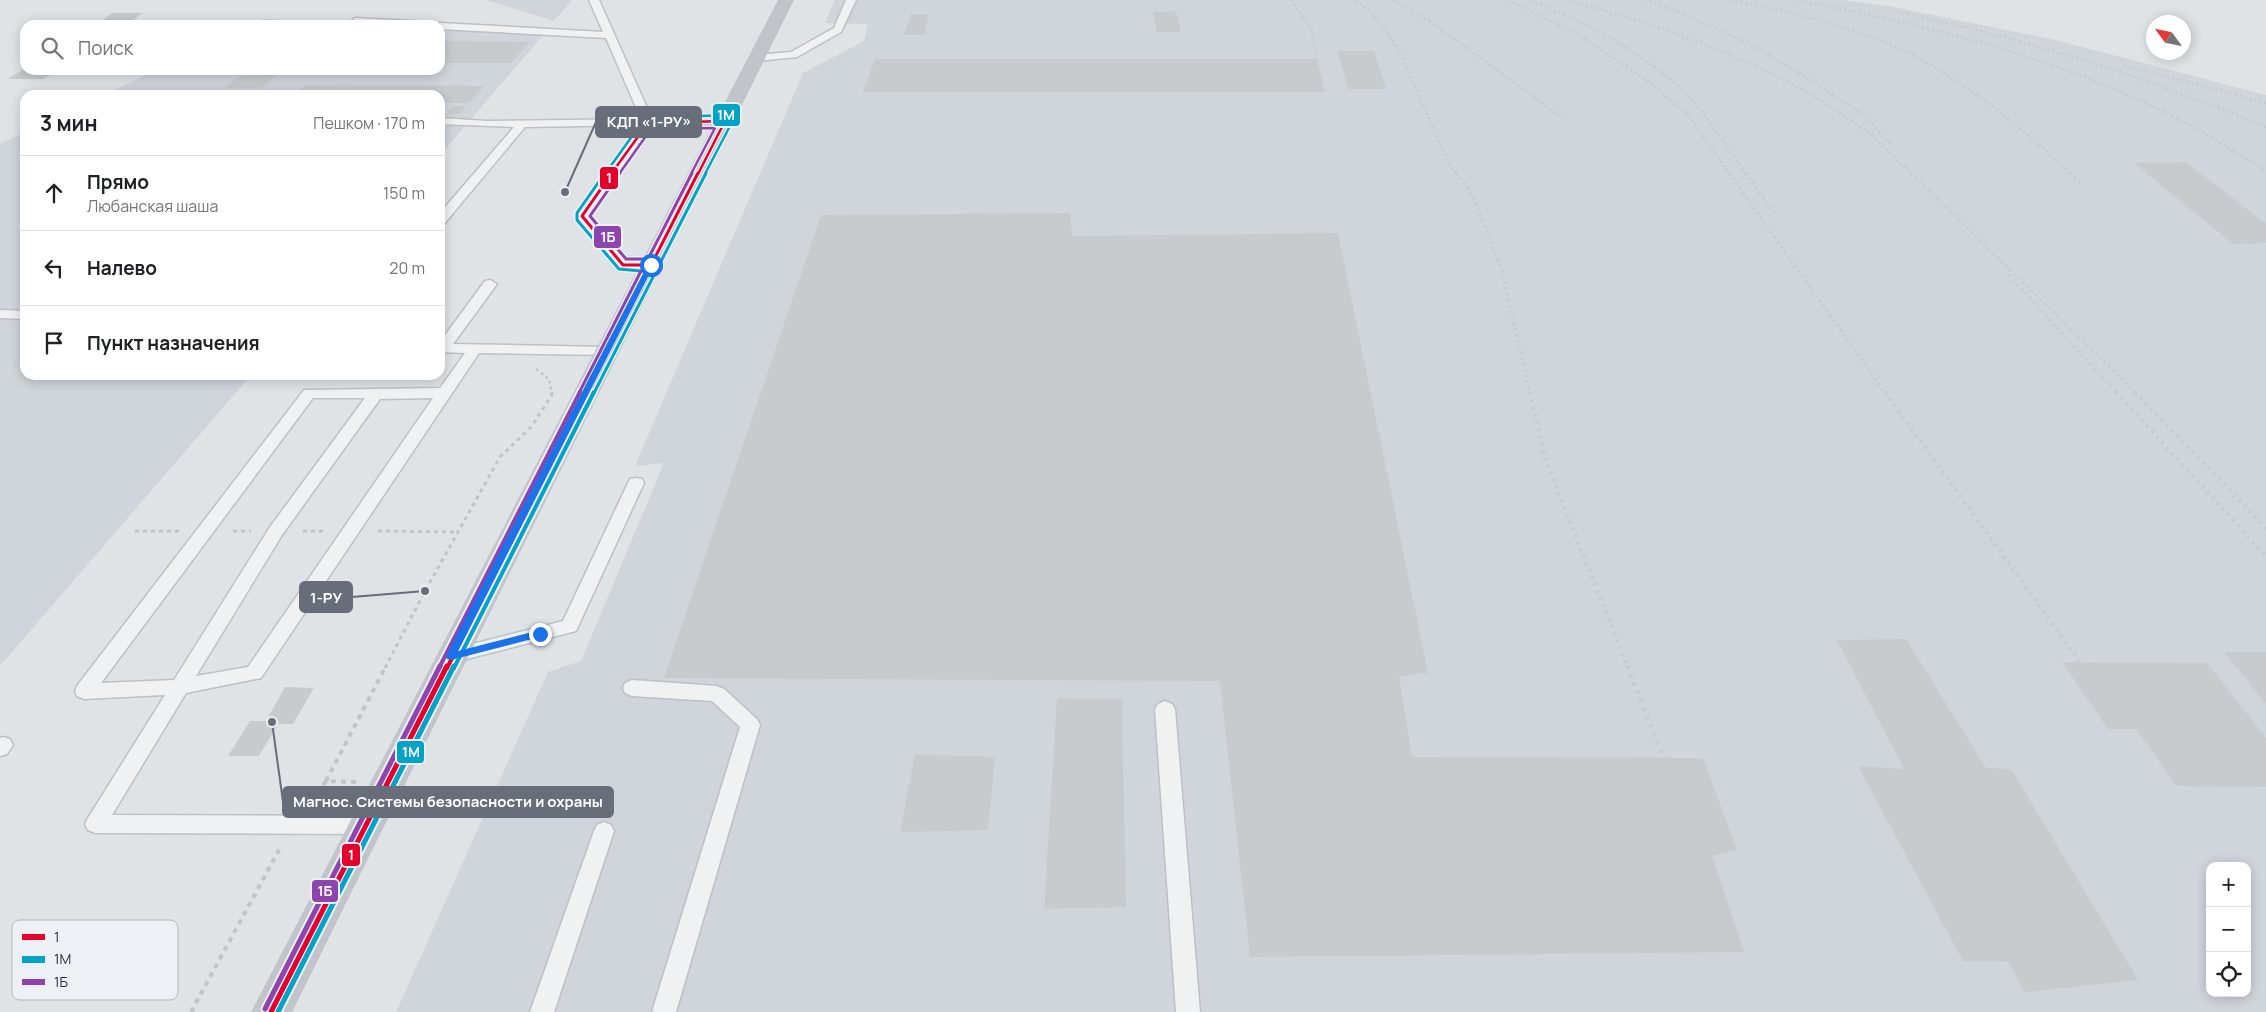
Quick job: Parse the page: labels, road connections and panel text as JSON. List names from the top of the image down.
{
  "places": ["КДП «1-РУ»", "1-РУ", "Магнос. Системы безопасности и охраны"],
  "lines": ["transit line 1М", "transit line 1", "transit line 1Б"],
  "legend": ["1", "1М", "1Б"],
  "north": "top left",
  "page": {
    "search": "Поиск",
    "heading": ["3 мин", "Пешком · 170 m"],
    "list": [
      ["Прямо", "Любанская шаша", "150 m"],
      ["Налево", "20 m"],
      "Пункт назначения"
    ],
    "map_buttons": ["+", "−"]
  }
}
